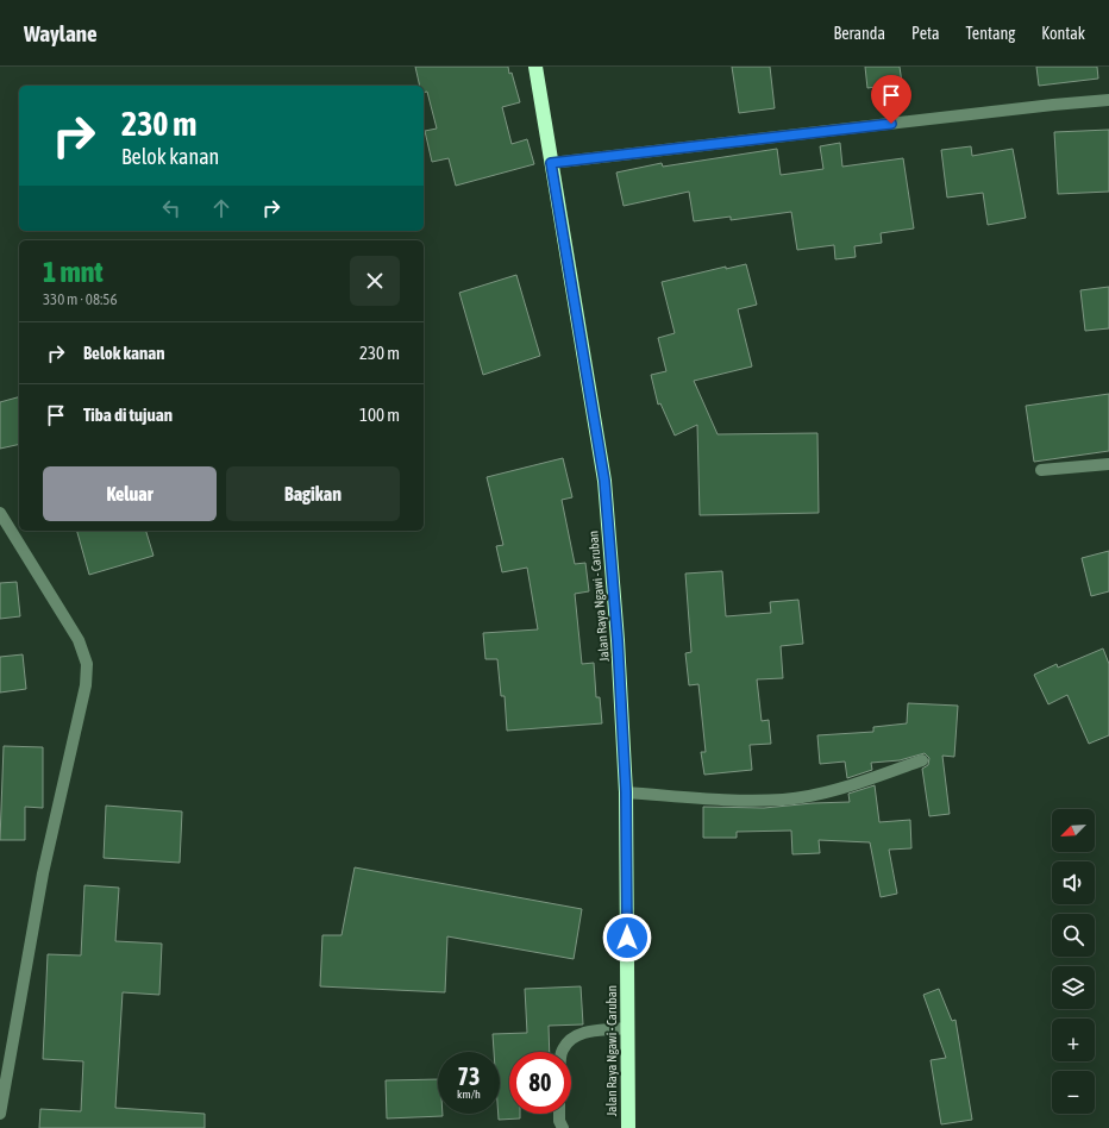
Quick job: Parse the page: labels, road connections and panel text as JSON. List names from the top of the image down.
{
  "streets": {
    "highway": ["Jalan Raya Ngawi - Caruban"]
  },
  "north": "bottom left",
  "page": {
    "header": "Waylane",
    "nav": [
      "Beranda",
      "Peta",
      "Tentang",
      "Kontak"
    ],
    "turn": ["230 m", "Belok kanan"],
    "heading": ["1 mnt", "330 m · 08:56"],
    "list": [
      {
        "name": "Belok kanan",
        "value": "230 m"
      },
      {
        "name": "Tiba di tujuan",
        "value": "100 m"
      }
    ],
    "buttons": ["Keluar", "Bagikan"],
    "map_buttons": ["+", "−"],
    "speed": "73 km/h",
    "limit": "80"
  }
}
